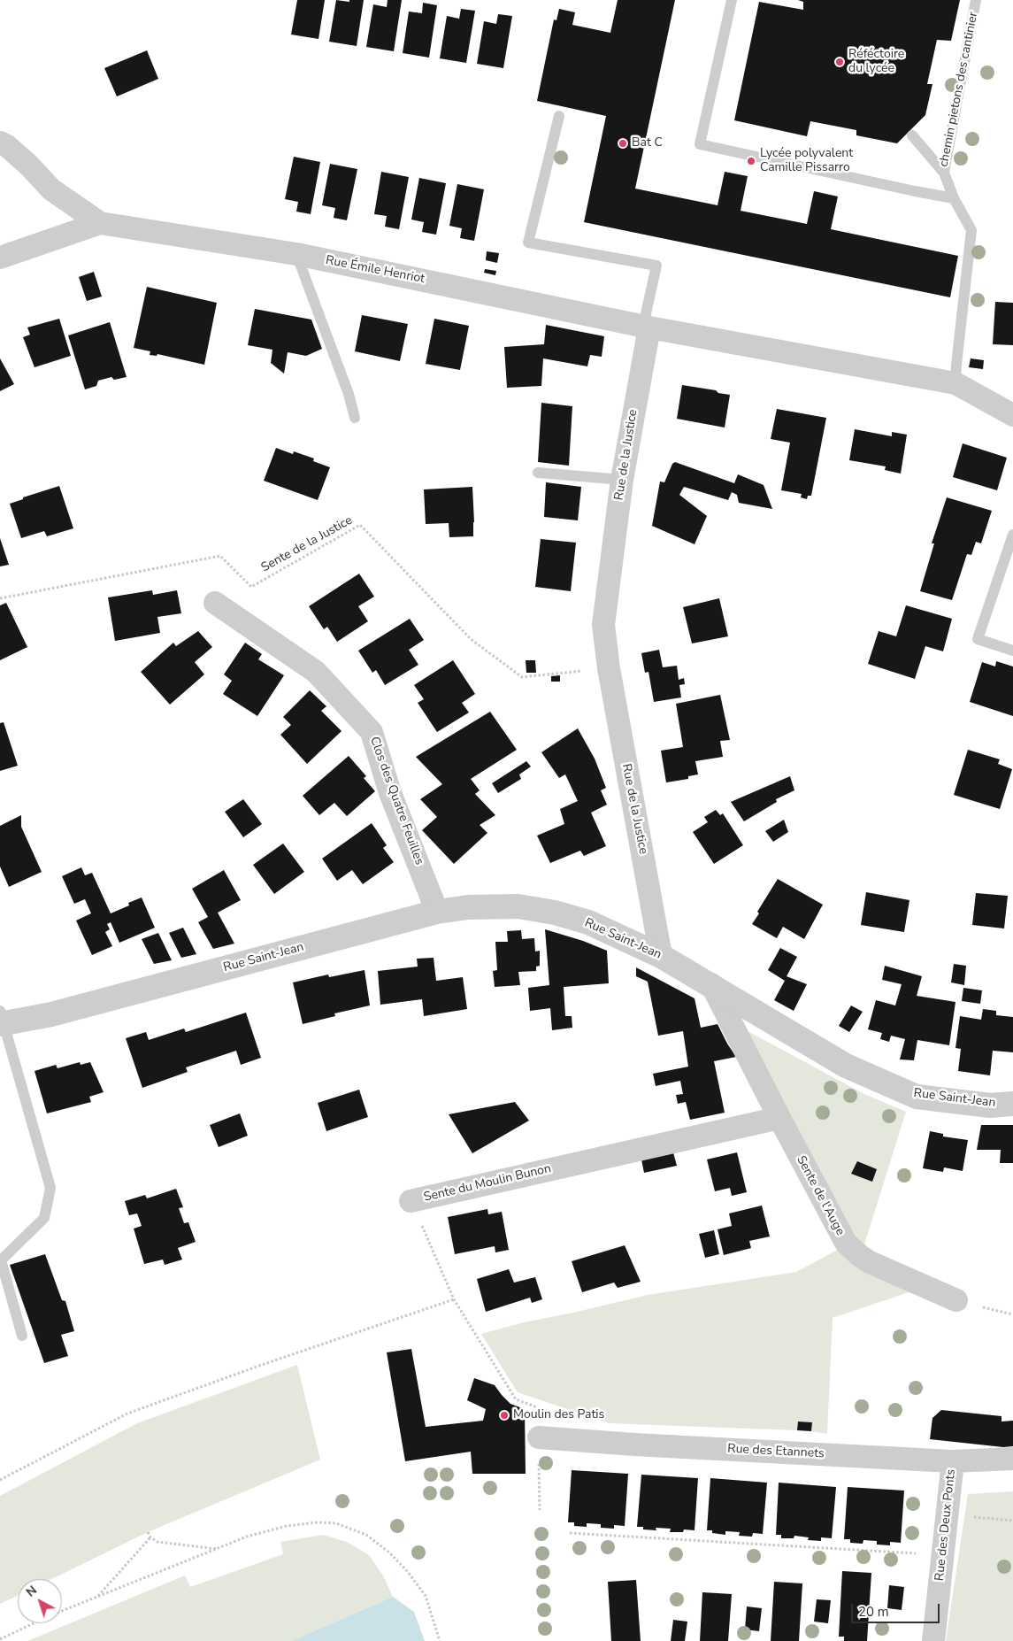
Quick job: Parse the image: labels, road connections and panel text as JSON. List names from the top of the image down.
{
  "streets": {
    "street": [
      "Rue Émile Henriot",
      "Rue de la Justice",
      "Clos des Quatre Feuilles",
      "Rue Saint-Jean",
      "Sente du Moulin Bunon",
      "Sente de l'Auge",
      "Rue des Etannets",
      "Rue des Deux Ponts"
    ],
    "lane": ["chemin pietons des cantinier"],
    "path": ["Sente de la Justice"]
  },
  "crossings": [
    ["Rue Émile Henriot", "Rue de la Justice"],
    ["Rue de la Justice", "Sente de la Justice"],
    ["Rue de la Justice", "Rue Saint-Jean"],
    ["Clos des Quatre Feuilles", "Rue Saint-Jean"],
    ["Rue Saint-Jean", "Sente de l'Auge"],
    ["Sente du Moulin Bunon", "Sente de l'Auge"],
    ["Rue des Etannets", "Rue des Deux Ponts"]
  ],
  "places": [
    "Réféctoire du lycée",
    "Bat C",
    "Lycée polyvalent Camille Pissarro",
    "Moulin des Patis"
  ],
  "scale_bar": "20 m",
  "north": "top left"
}
